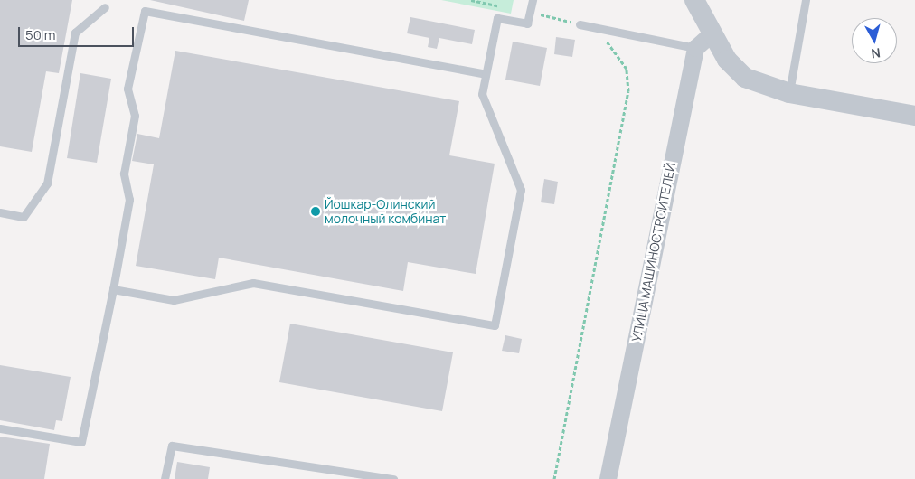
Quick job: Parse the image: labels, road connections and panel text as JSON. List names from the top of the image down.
{
  "streets": {
    "street": ["УЛИЦА МАШИНОСТРОИТЕЛЕЙ"]
  },
  "places": ["Йошкар-Олинский молочный комбинат"],
  "scale_bar": "50 m",
  "north": "bottom"
}
